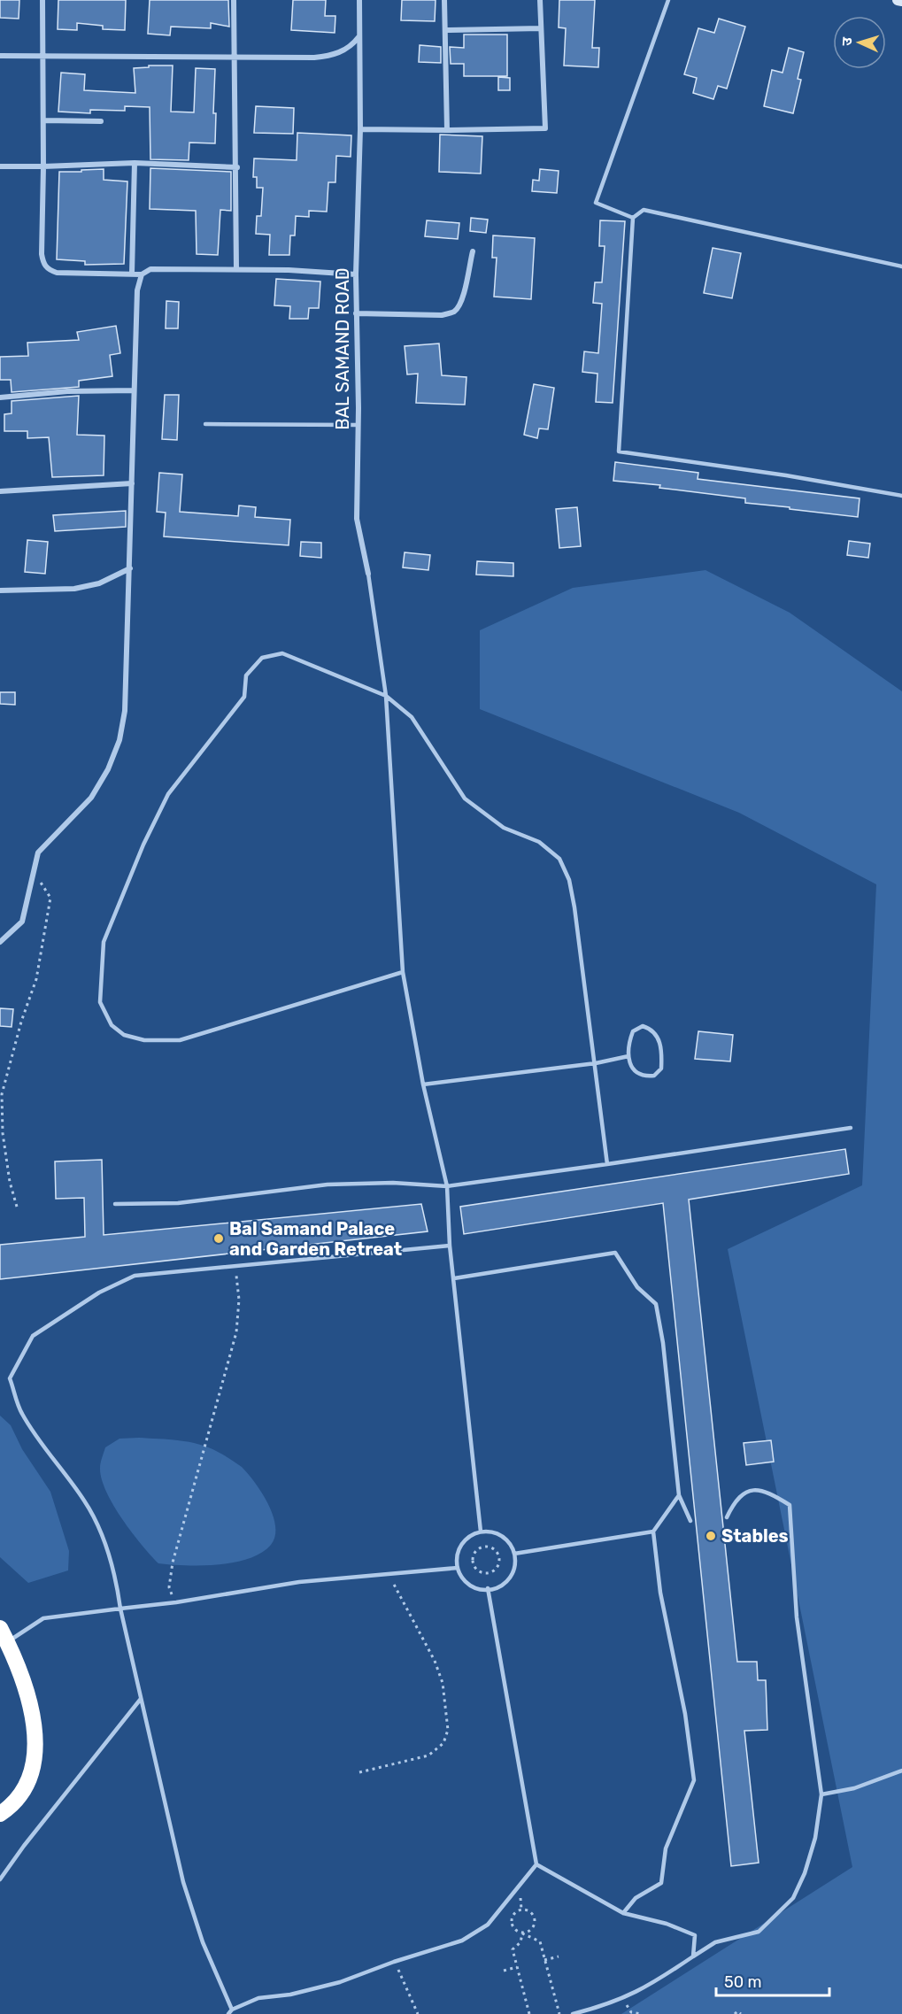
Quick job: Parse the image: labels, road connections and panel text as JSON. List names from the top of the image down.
{
  "streets": {
    "street": ["BAL SAMAND ROAD"]
  },
  "places": ["Bal Samand Palace and Garden Retreat", "Stables"],
  "scale_bar": "50 m",
  "north": "left"
}
